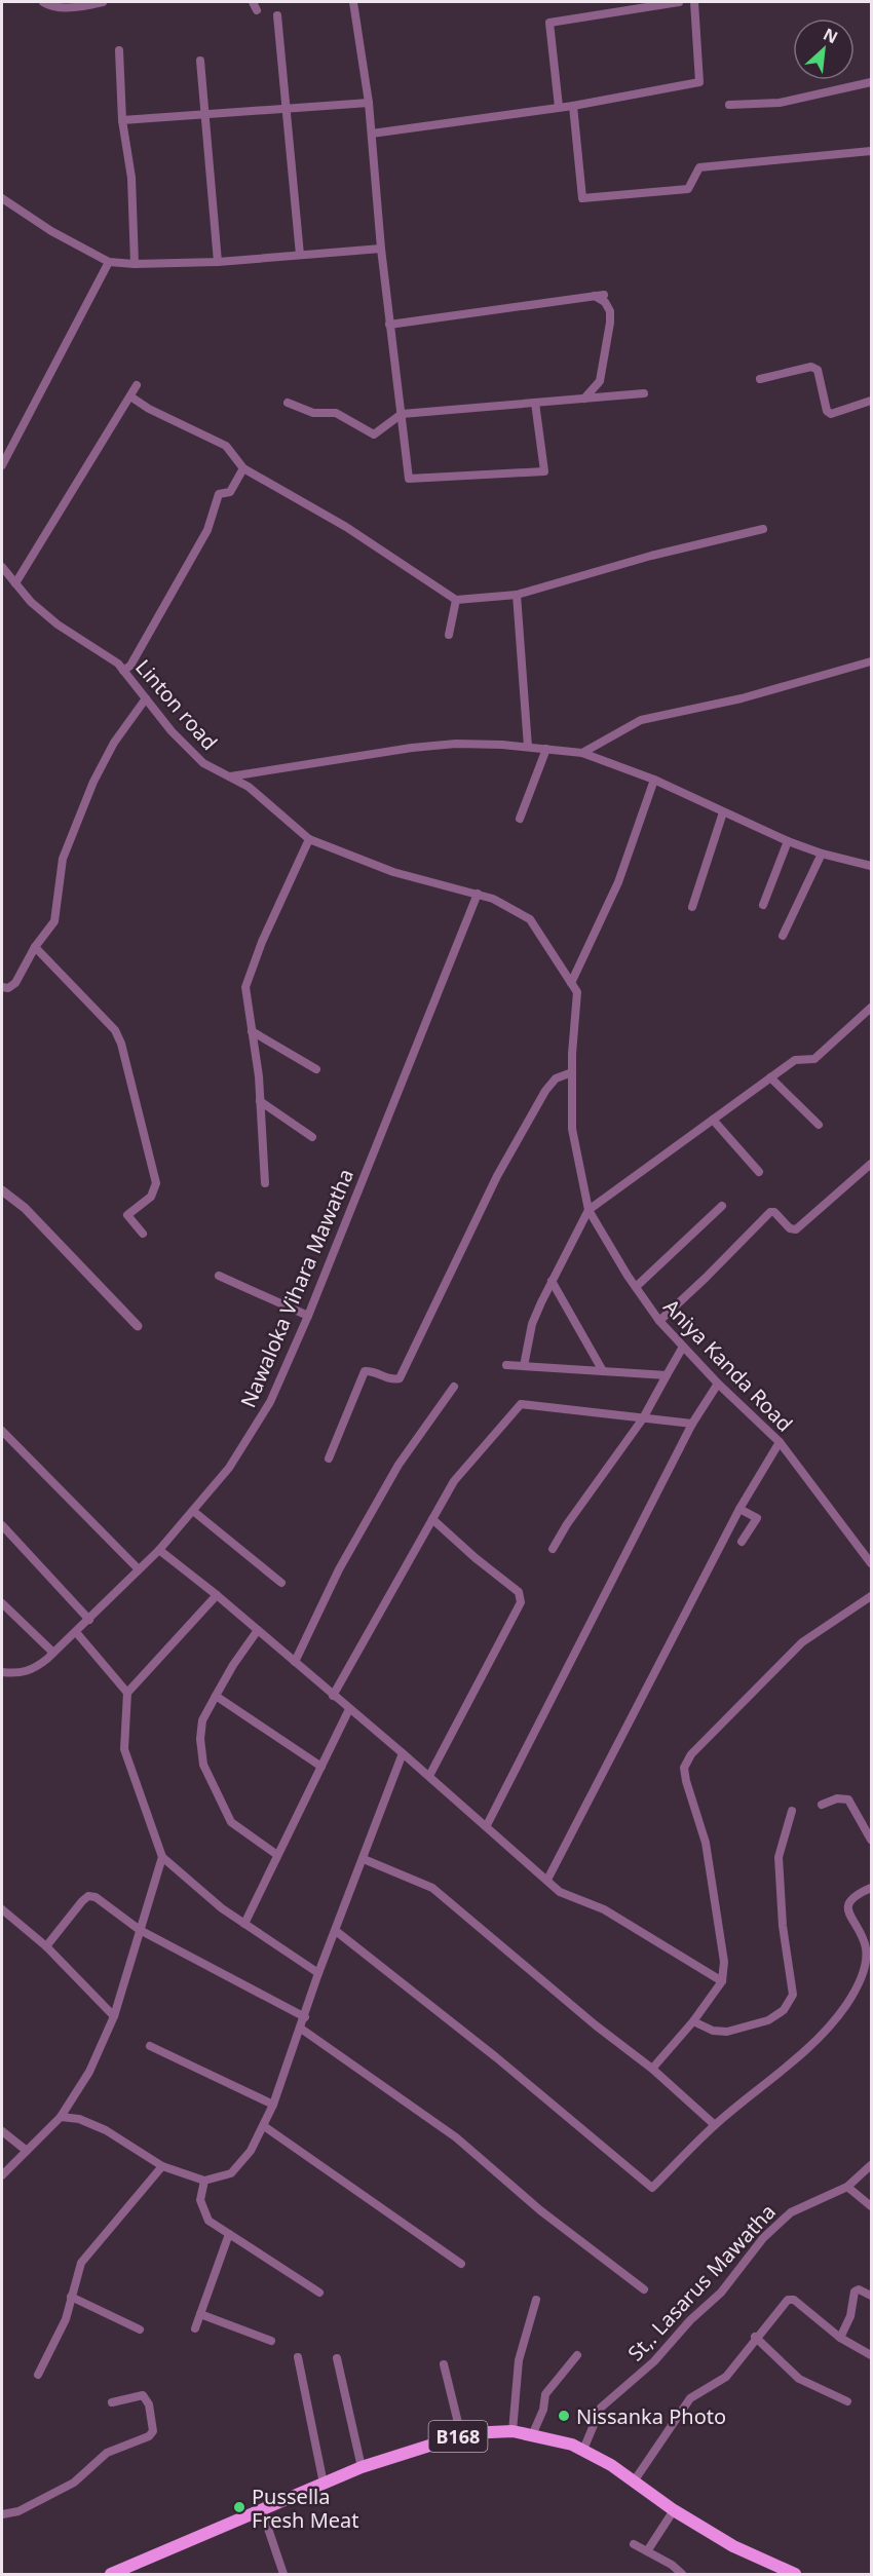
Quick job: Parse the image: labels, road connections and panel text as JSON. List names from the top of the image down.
{
  "streets": {
    "main road": ["B168"],
    "street": [
      "Linton road",
      "Nawaloka Vihara Mawatha",
      "Aniya Kanda Road",
      "St,. Lasarus Mawatha"
    ]
  },
  "crossings": [
    ["Linton road", "Nawaloka Vihara Mawatha"],
    ["Linton road", "Aniya Kanda Road"],
    ["Nawaloka Vihara Mawatha", "Aniya Kanda Road"],
    ["St,. Lasarus Mawatha", "B168"]
  ],
  "places": ["Nissanka Photo", "Pussella Fresh Meat"],
  "north": "top right"
}
